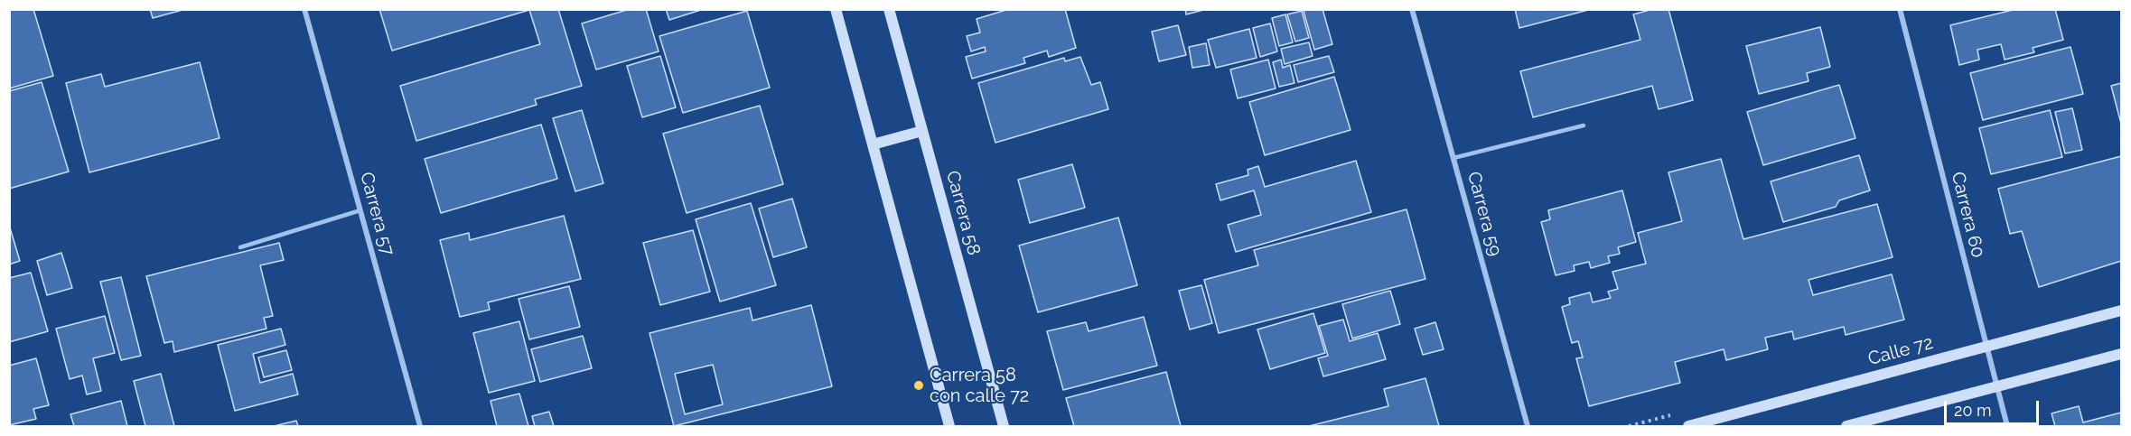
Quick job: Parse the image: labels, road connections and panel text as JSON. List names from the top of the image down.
{
  "streets": {
    "street": [
      "Carrera 58",
      "Carrera 57",
      "Carrera 59",
      "Carrera 60",
      "Calle 72"
    ]
  },
  "crossings": [
    ["Carrera 60", "Calle 72"]
  ],
  "places": ["Carrera 58 con calle 72"],
  "scale_bar": "20 m"
}
